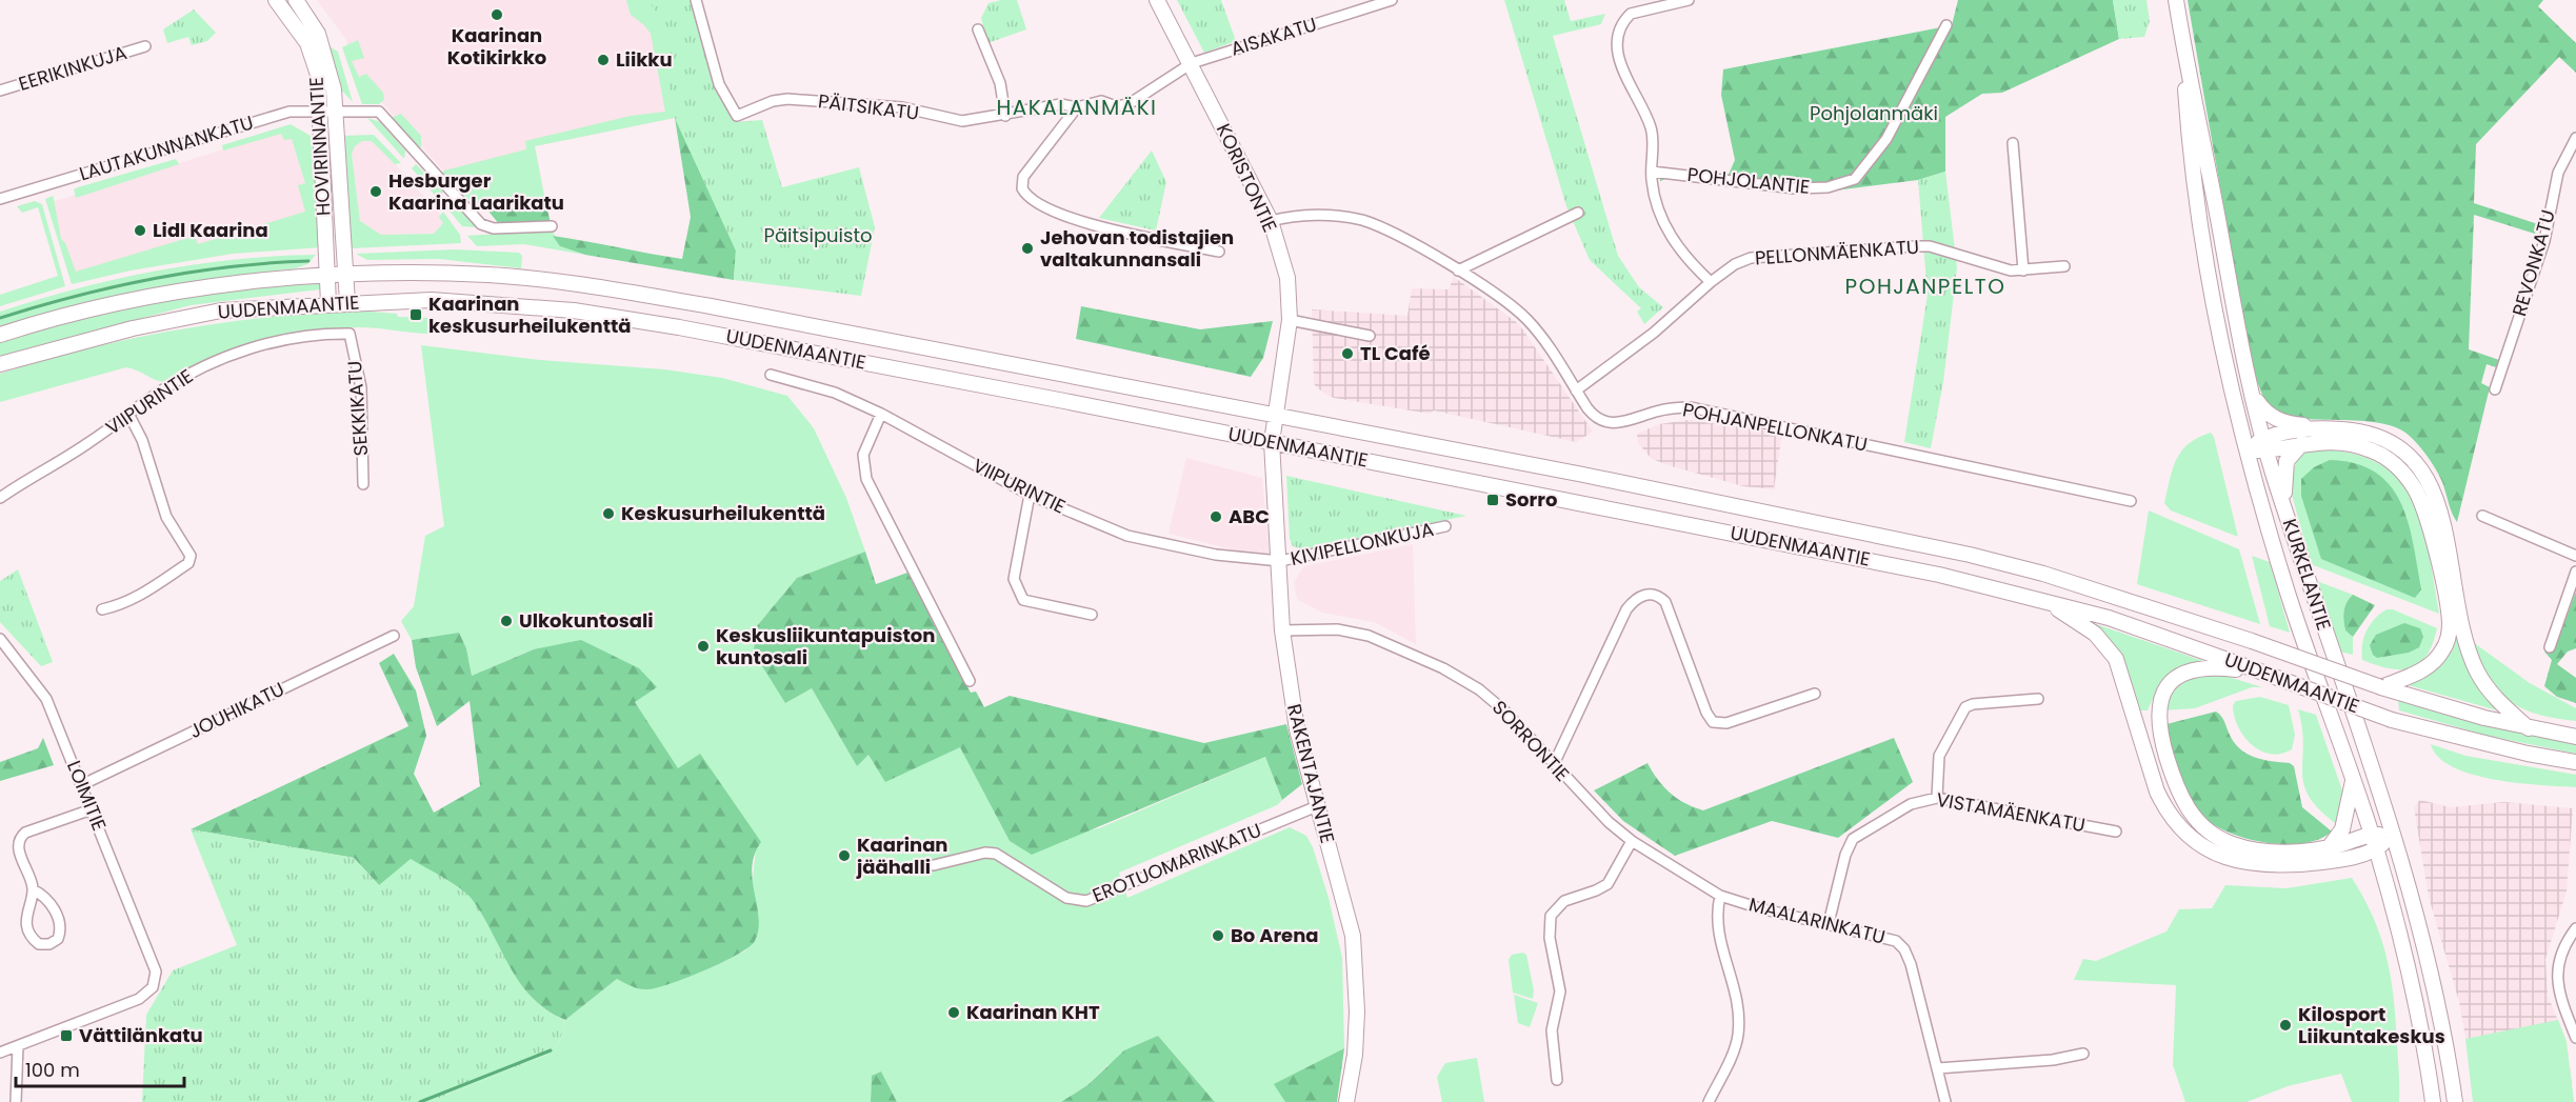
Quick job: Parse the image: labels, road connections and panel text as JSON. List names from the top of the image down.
{
  "streets": {
    "main road": [
      "HOVIRINNANTIE",
      "KORISTONTIE",
      "UUDENMAANTIE",
      "KURKELANTIE",
      "RAKENTAJANTIE"
    ],
    "street": [
      "AISAKATU",
      "EERIKINKUJA",
      "PÄITSIKATU",
      "LAUTAKUNNANKATU",
      "POHJOLANTIE",
      "PELLONMÄENKATU",
      "REVONKATU",
      "VIIPURINTIE",
      "SEKKIKATU",
      "POHJANPELLONKATU",
      "KIVIPELLONKUJA",
      "JOUHIKATU",
      "SORRONTIE",
      "LOIMITIE",
      "VISTAMÄENKATU",
      "EROTUOMARINKATU",
      "MAALARINKATU"
    ]
  },
  "crossings": [
    ["AISAKATU", "PÄITSIKATU"],
    ["AISAKATU", "KORISTONTIE"],
    ["HOVIRINNANTIE", "LAUTAKUNNANKATU"],
    ["HOVIRINNANTIE", "UUDENMAANTIE"],
    ["KORISTONTIE", "UUDENMAANTIE"],
    ["KORISTONTIE", "POHJANPELLONKATU"],
    ["KORISTONTIE", "RAKENTAJANTIE"],
    ["PELLONMÄENKATU", "POHJANPELLONKATU"],
    ["UUDENMAANTIE", "RAKENTAJANTIE"],
    ["VIIPURINTIE", "SEKKIKATU"],
    ["VIIPURINTIE", "KIVIPELLONKUJA"],
    ["VIIPURINTIE", "RAKENTAJANTIE"],
    ["KIVIPELLONKUJA", "RAKENTAJANTIE"],
    ["JOUHIKATU", "LOIMITIE"],
    ["SORRONTIE", "RAKENTAJANTIE"],
    ["SORRONTIE", "MAALARINKATU"],
    ["RAKENTAJANTIE", "EROTUOMARINKATU"],
    ["VISTAMÄENKATU", "MAALARINKATU"]
  ],
  "districts": ["HAKALANMÄKI", "POHJANPELTO"],
  "parks": ["Pohjolanmäki", "Päitsipuisto"],
  "places": {
    "other": [
      "Kaarinan Kotikirkko",
      "Liikku",
      "Hesburger Kaarina Laarikatu",
      "Lidl Kaarina",
      "Jehovan todistajien valtakunnansali",
      "TL Café",
      "Keskusurheilukenttä",
      "ABC",
      "Ulkokuntosali",
      "Keskusliikuntapuiston kuntosali",
      "Kaarinan jäähalli",
      "Bo Arena",
      "Kaarinan KHT",
      "Kilosport Liikuntakeskus"
    ],
    "transit": ["Kaarinan keskusurheilukenttä", "Sorro", "Vättilänkatu"]
  },
  "scale_bar": "100 m"
}
